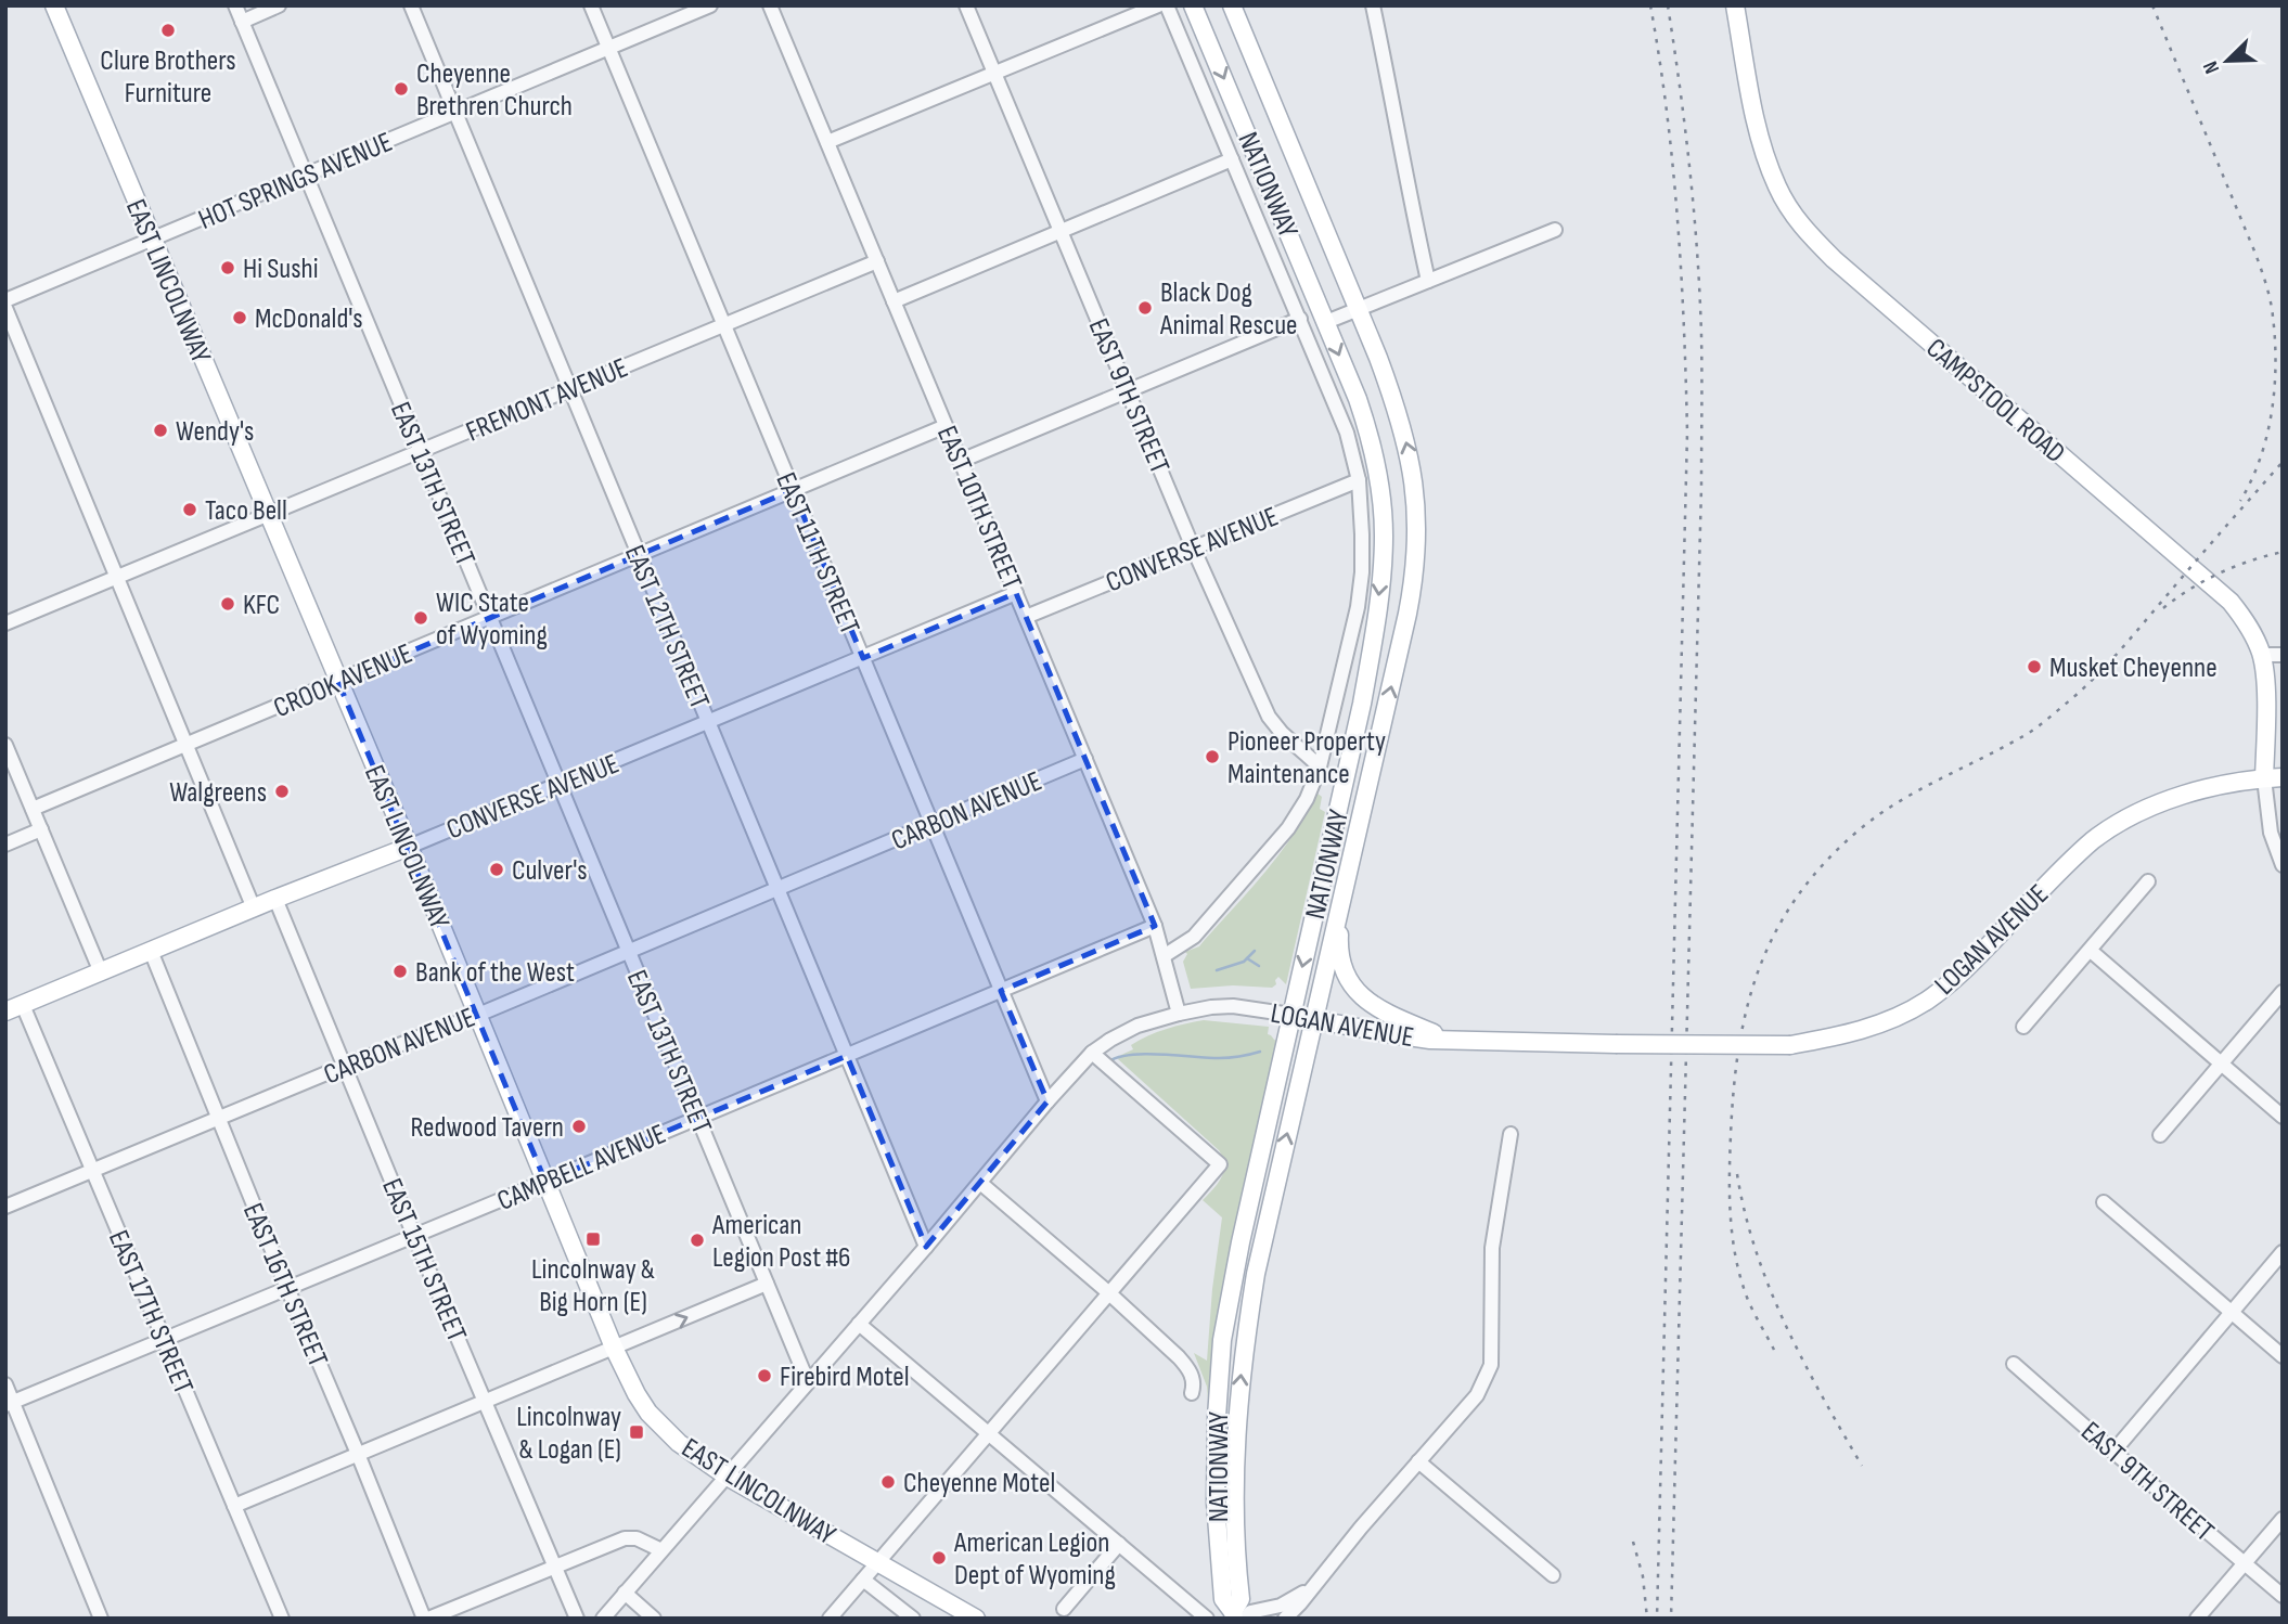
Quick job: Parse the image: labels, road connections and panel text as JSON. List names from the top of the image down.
{
  "streets": {
    "main road": [
      "NATIONWAY",
      "EAST LINCOLNWAY",
      "CAMPSTOOL ROAD",
      "CONVERSE AVENUE",
      "LOGAN AVENUE"
    ],
    "street": [
      "HOT SPRINGS AVENUE",
      "EAST 9TH STREET",
      "FREMONT AVENUE",
      "EAST 13TH STREET",
      "EAST 10TH STREET",
      "EAST 11TH STREET",
      "EAST 12TH STREET",
      "CROOK AVENUE",
      "CARBON AVENUE",
      "CAMPBELL AVENUE",
      "EAST 15TH STREET",
      "EAST 16TH STREET",
      "EAST 17TH STREET"
    ]
  },
  "crossings": [
    ["HOT SPRINGS AVENUE", "EAST LINCOLNWAY"],
    ["HOT SPRINGS AVENUE", "EAST 13TH STREET"],
    ["HOT SPRINGS AVENUE", "EAST 11TH STREET"],
    ["HOT SPRINGS AVENUE", "EAST 12TH STREET"],
    ["NATIONWAY", "LOGAN AVENUE"],
    ["EAST LINCOLNWAY", "FREMONT AVENUE"],
    ["EAST LINCOLNWAY", "CONVERSE AVENUE"],
    ["EAST LINCOLNWAY", "CROOK AVENUE"],
    ["EAST LINCOLNWAY", "CARBON AVENUE"],
    ["EAST LINCOLNWAY", "LOGAN AVENUE"],
    ["EAST LINCOLNWAY", "CAMPBELL AVENUE"],
    ["EAST 9TH STREET", "CONVERSE AVENUE"],
    ["FREMONT AVENUE", "EAST 13TH STREET"],
    ["FREMONT AVENUE", "EAST 10TH STREET"],
    ["FREMONT AVENUE", "EAST 11TH STREET"],
    ["FREMONT AVENUE", "EAST 12TH STREET"],
    ["CAMPSTOOL ROAD", "LOGAN AVENUE"],
    ["EAST 13TH STREET", "CONVERSE AVENUE"],
    ["EAST 13TH STREET", "CROOK AVENUE"],
    ["EAST 13TH STREET", "CARBON AVENUE"],
    ["EAST 13TH STREET", "LOGAN AVENUE"],
    ["EAST 13TH STREET", "CAMPBELL AVENUE"],
    ["EAST 10TH STREET", "CONVERSE AVENUE"],
    ["EAST 10TH STREET", "CROOK AVENUE"],
    ["EAST 10TH STREET", "CARBON AVENUE"],
    ["EAST 10TH STREET", "LOGAN AVENUE"],
    ["EAST 10TH STREET", "CAMPBELL AVENUE"],
    ["CONVERSE AVENUE", "EAST 11TH STREET"],
    ["CONVERSE AVENUE", "EAST 12TH STREET"],
    ["CONVERSE AVENUE", "EAST 15TH STREET"],
    ["CONVERSE AVENUE", "EAST 16TH STREET"],
    ["CONVERSE AVENUE", "EAST 17TH STREET"],
    ["EAST 11TH STREET", "CROOK AVENUE"],
    ["EAST 11TH STREET", "CARBON AVENUE"],
    ["EAST 11TH STREET", "LOGAN AVENUE"],
    ["EAST 11TH STREET", "CAMPBELL AVENUE"],
    ["EAST 12TH STREET", "CROOK AVENUE"],
    ["EAST 12TH STREET", "CARBON AVENUE"],
    ["EAST 12TH STREET", "LOGAN AVENUE"],
    ["EAST 12TH STREET", "CAMPBELL AVENUE"],
    ["CARBON AVENUE", "EAST 15TH STREET"],
    ["CARBON AVENUE", "EAST 16TH STREET"],
    ["CARBON AVENUE", "EAST 17TH STREET"],
    ["CAMPBELL AVENUE", "EAST 15TH STREET"],
    ["CAMPBELL AVENUE", "EAST 16TH STREET"],
    ["CAMPBELL AVENUE", "EAST 17TH STREET"]
  ],
  "places": {
    "other": [
      "Clure Brothers Furniture",
      "Cheyenne Brethren Church",
      "Hi Sushi",
      "Black Dog Animal Rescue",
      "McDonald's",
      "Wendy's",
      "Taco Bell",
      "KFC",
      "WIC State of Wyoming",
      "Musket Cheyenne",
      "Pioneer Property Maintenance",
      "Walgreens",
      "Culver's",
      "Bank of the West",
      "Redwood Tavern",
      "American Legion Post #6",
      "Firebird Motel",
      "Cheyenne Motel",
      "American Legion Dept of Wyoming"
    ],
    "transit": ["Lincolnway & Big Horn (E)", "Lincolnway & Logan (E)"]
  },
  "north": "bottom left"
}
